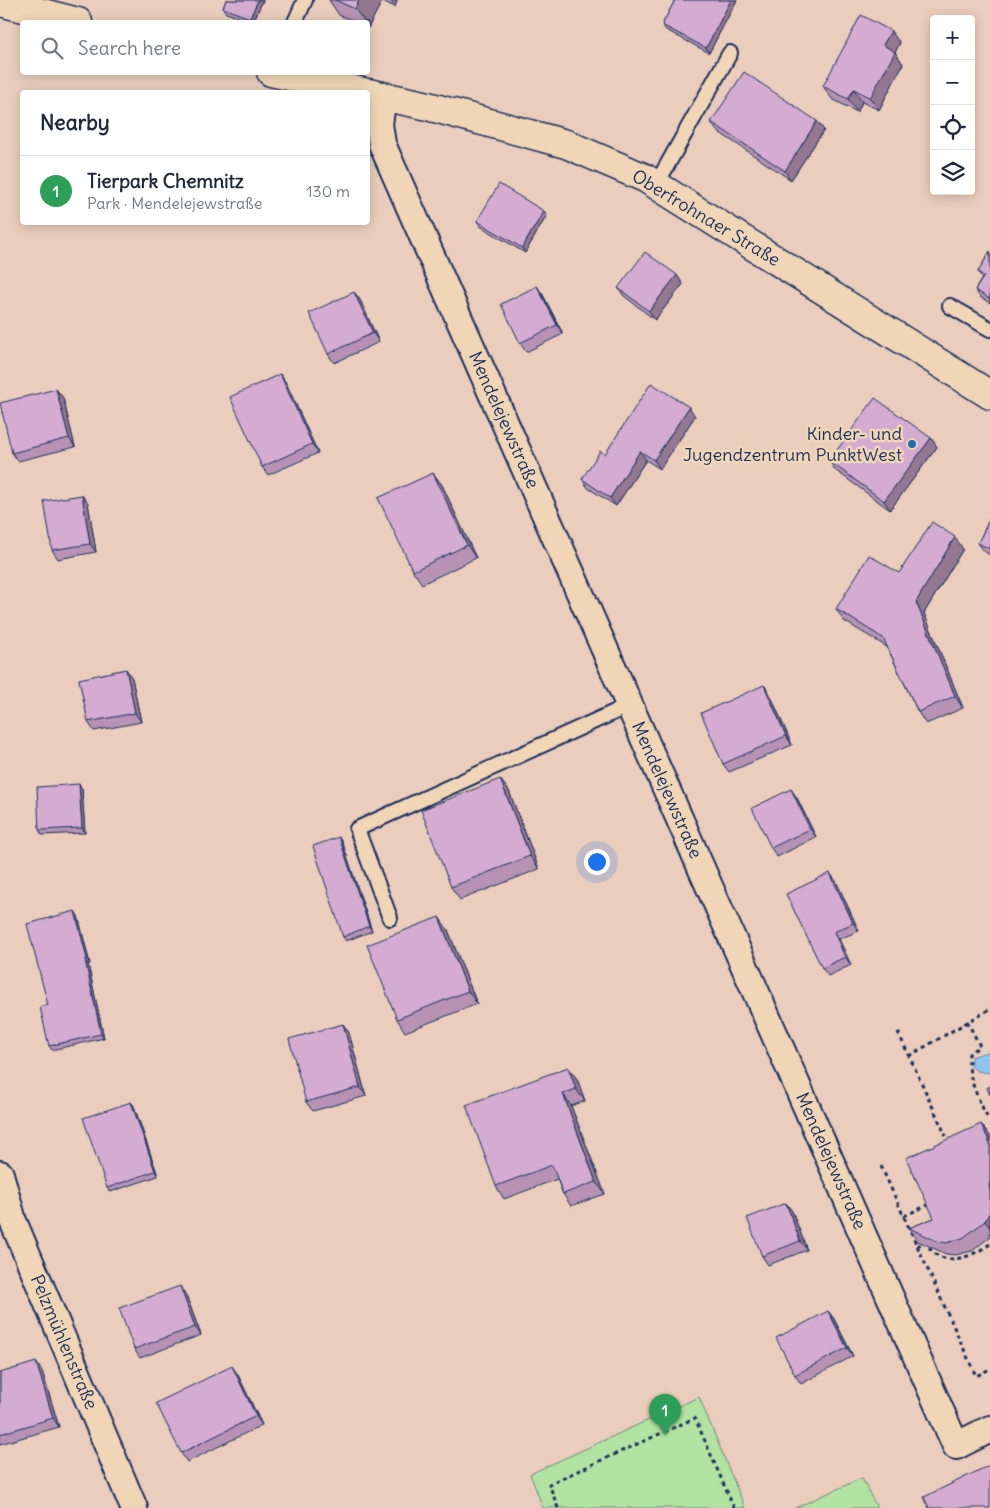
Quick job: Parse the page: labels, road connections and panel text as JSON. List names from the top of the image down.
{
  "streets": {
    "main road": ["Oberfrohnaer Straße"],
    "street": ["Mendelejewstraße", "Pelzmühlenstraße"]
  },
  "crossings": [
    ["Oberfrohnaer Straße", "Mendelejewstraße"]
  ],
  "places": ["Kinder- und Jugendzentrum PunktWest"],
  "page": {
    "map_buttons": ["+", "−"],
    "search": "Search here",
    "heading": "Nearby",
    "list": [
      {
        "mark": "1",
        "name": "Tierpark Chemnitz",
        "note": "Park · Mendelejewstraße",
        "value": "130 m"
      }
    ],
    "pins": "1"
  }
}
